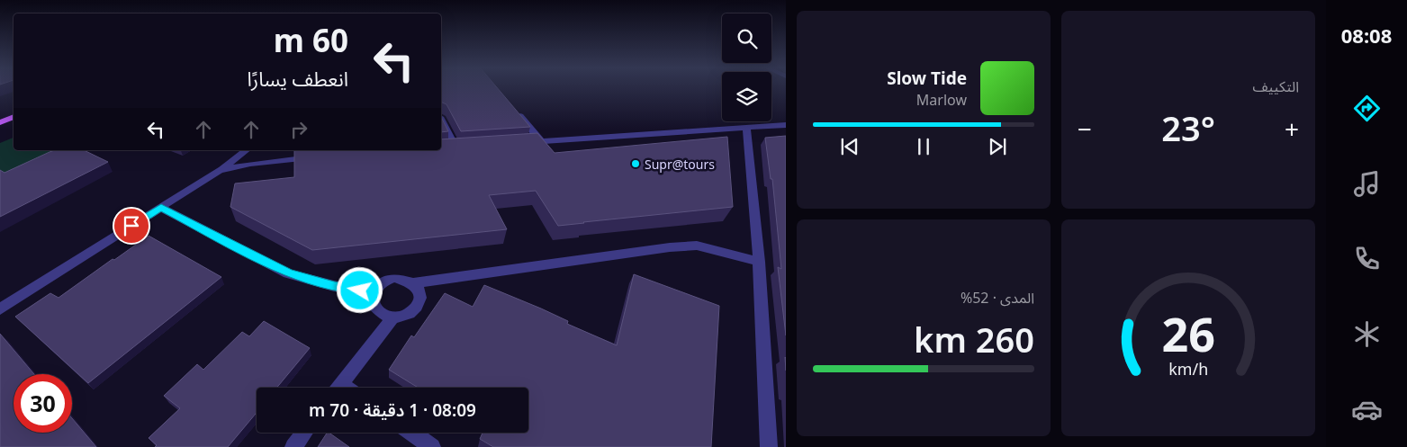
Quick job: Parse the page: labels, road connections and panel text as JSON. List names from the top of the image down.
{
  "places": ["Supr@tours"],
  "page": {
    "tabs": "08:08",
    "tile": [
      "التكييف",
      ["المدى · 52%", "260 km"]
    ],
    "turn": ["60 m", "انعطف يسارًا"],
    "song": ["Slow Tide", "Marlow"],
    "heat": ["−", "23°", "+"],
    "limit": "30",
    "trip": "08:09 · 1 دقيقة · 70 m",
    "gauge": ["26", "km/h"]
  }
}
